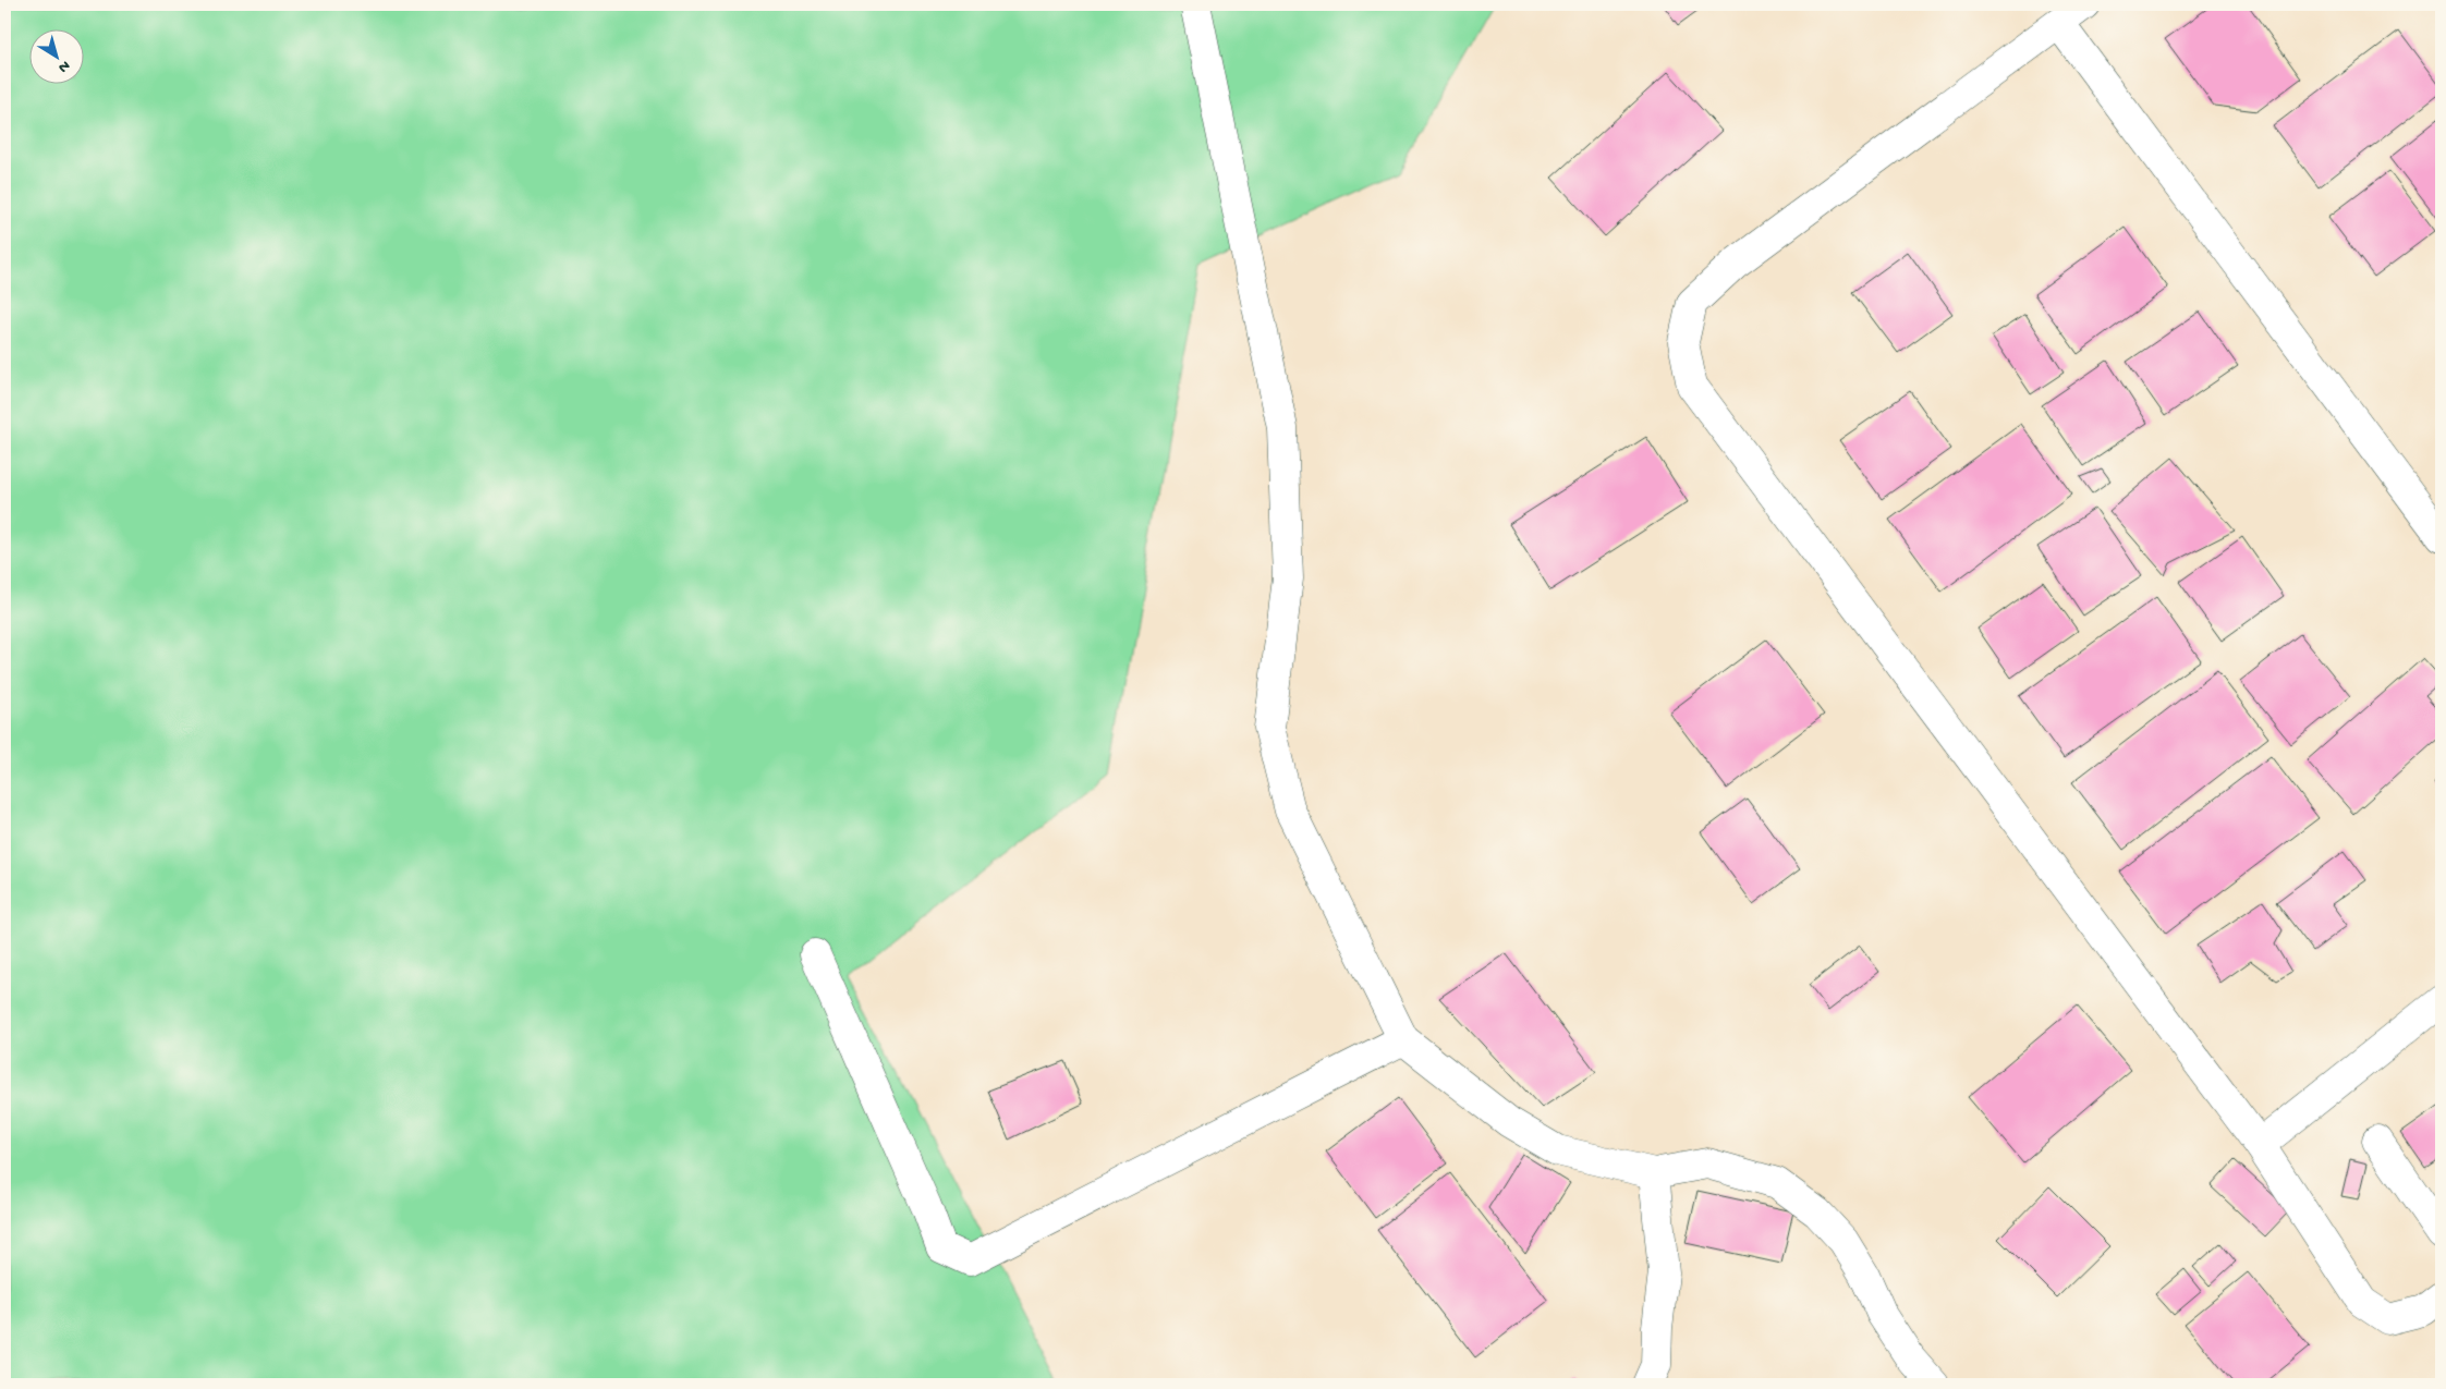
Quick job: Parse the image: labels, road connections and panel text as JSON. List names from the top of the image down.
{
  "north": "bottom right"
}
